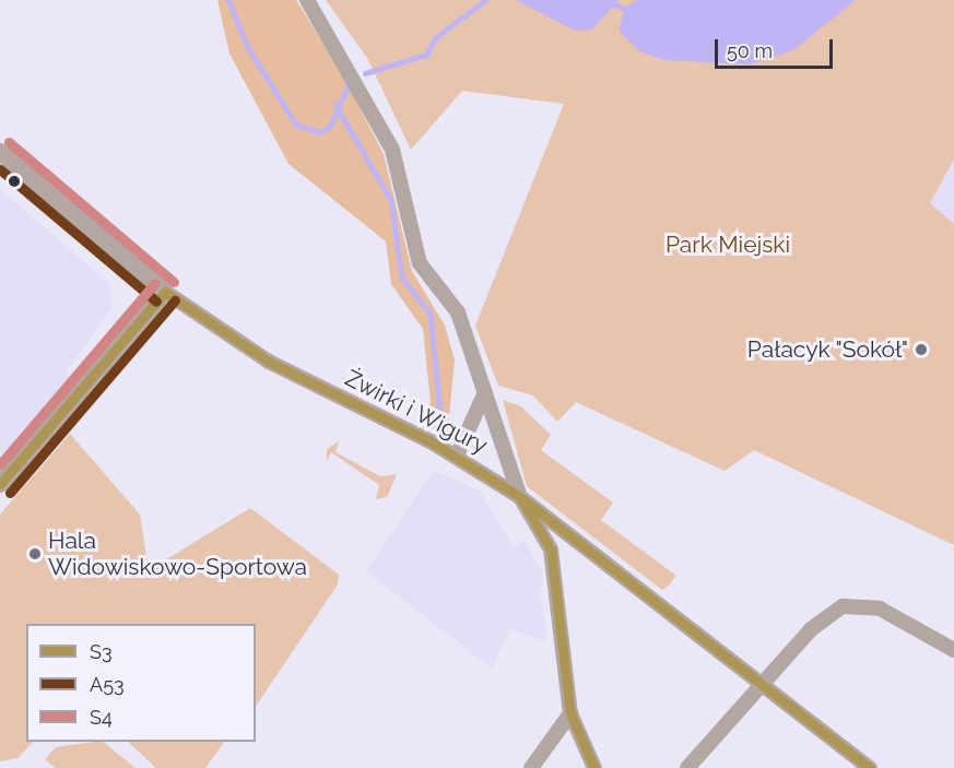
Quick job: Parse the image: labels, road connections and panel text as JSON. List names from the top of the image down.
{
  "streets": {
    "street": ["Żwirki i Wigury"]
  },
  "parks": ["Park Miejski"],
  "places": ["Pałacyk \"Sokół\"", "Hala Widowiskowo-Sportowa"],
  "lines": ["transit line S4", "transit line A53", "transit line S3"],
  "legend": ["S3", "A53", "S4"],
  "scale_bar": "50 m"
}
